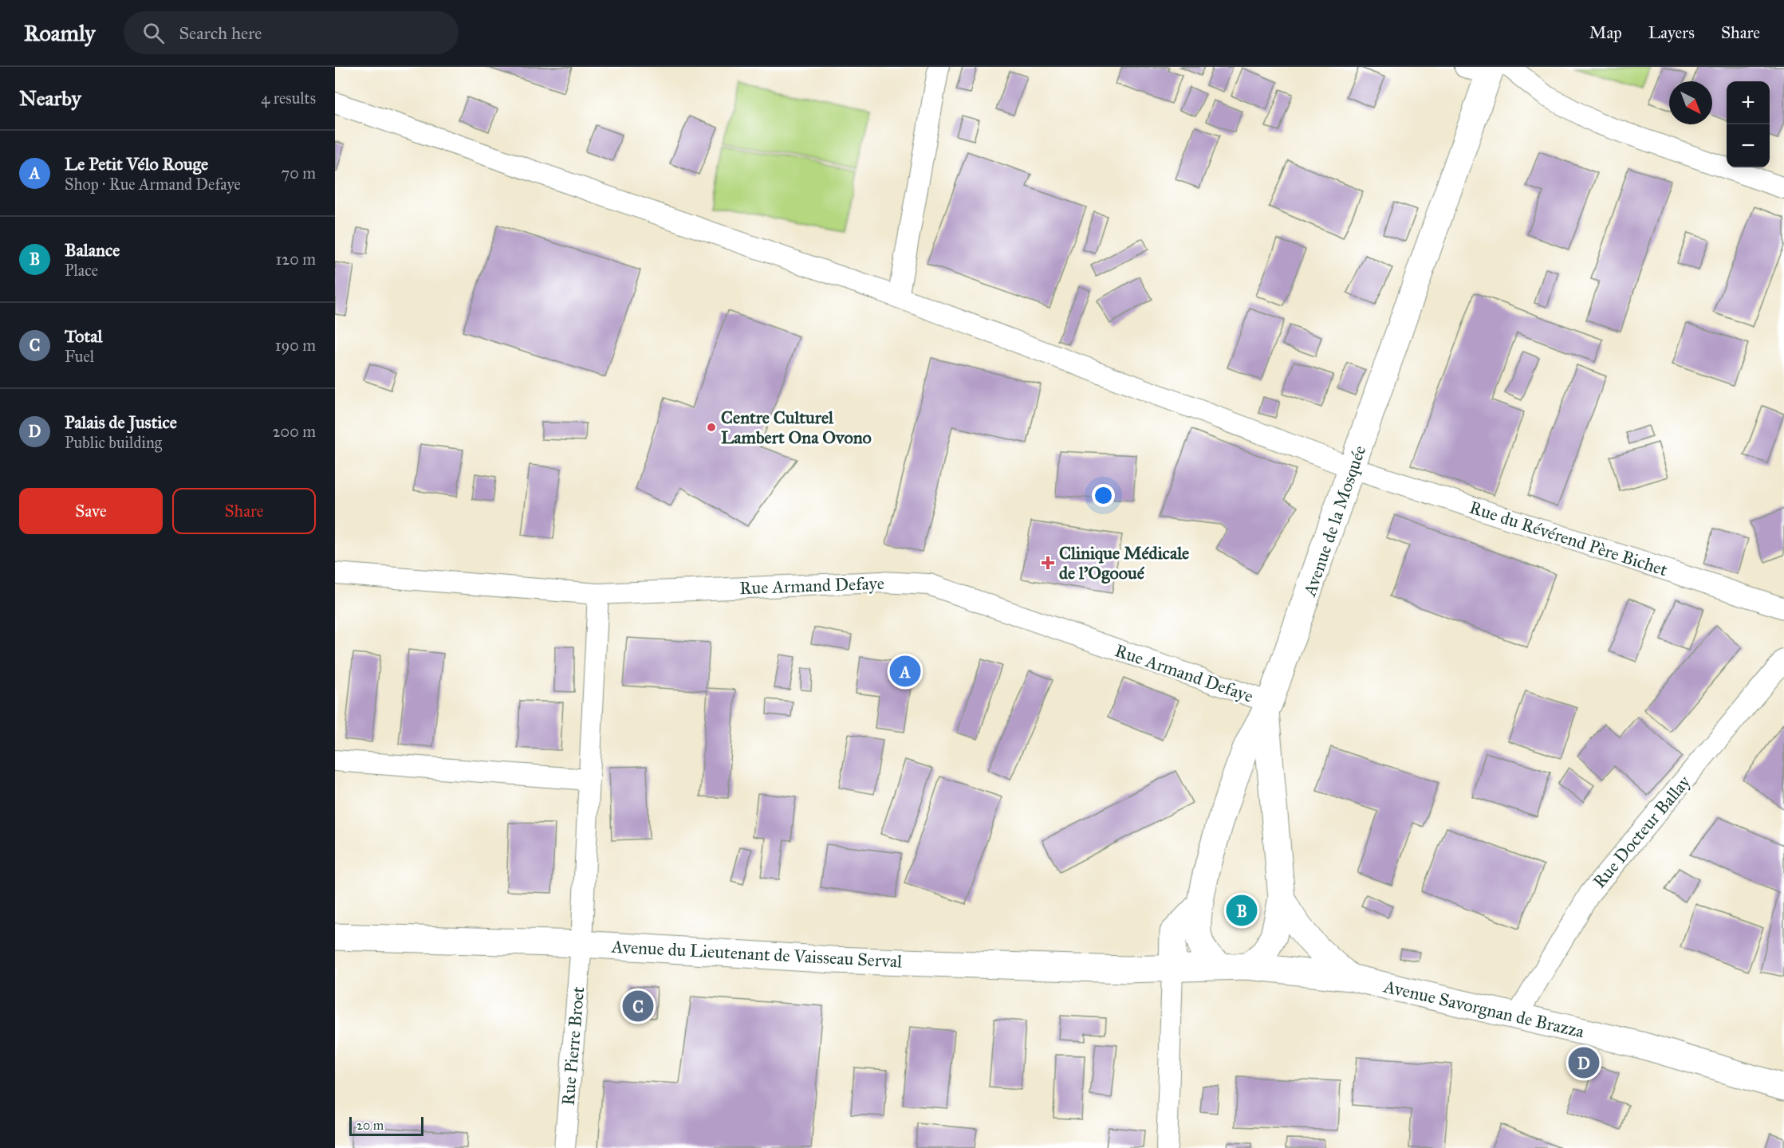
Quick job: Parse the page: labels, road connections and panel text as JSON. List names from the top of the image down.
{
  "streets": {
    "street": [
      "Avenue de la Mosquée",
      "Rue du Révérend Père Bichet",
      "Rue Armand Defaye",
      "Rue Docteur Ballay",
      "Avenue du Lieutenant de Vaisseau Serval",
      "Avenue Savorgnan de Brazza",
      "Rue Pierre Broet"
    ]
  },
  "crossings": [
    ["Avenue de la Mosquée", "Rue du Révérend Père Bichet"],
    ["Avenue de la Mosquée", "Rue Armand Defaye"],
    ["Avenue de la Mosquée", "Avenue Savorgnan de Brazza"],
    ["Rue Armand Defaye", "Rue Pierre Broet"],
    ["Rue Docteur Ballay", "Avenue Savorgnan de Brazza"],
    ["Avenue du Lieutenant de Vaisseau Serval", "Avenue Savorgnan de Brazza"],
    ["Avenue du Lieutenant de Vaisseau Serval", "Rue Pierre Broet"]
  ],
  "places": {
    "other": ["Centre Culturel Lambert Ona Ovono"],
    "health": ["Clinique Médicale de l'Ogooué"]
  },
  "scale_bar": "20 m",
  "north": "bottom right",
  "page": {
    "header": "Roamly",
    "search": "Search here",
    "nav": ["Map", "Layers", "Share"],
    "heading": ["Nearby", "4 results"],
    "map_buttons": ["+", "−"],
    "list": [
      {
        "mark": "A",
        "name": "Le Petit Vélo Rouge",
        "note": "Shop · Rue Armand Defaye",
        "value": "70 m"
      },
      {
        "mark": "B",
        "name": "Balance",
        "note": "Place",
        "value": "120 m"
      },
      {
        "mark": "C",
        "name": "Total",
        "note": "Fuel",
        "value": "190 m"
      },
      {
        "mark": "D",
        "name": "Palais de Justice",
        "note": "Public building",
        "value": "200 m"
      }
    ],
    "buttons": ["Save", "Share"],
    "pins": [
      "A",
      "B",
      "C",
      "D"
    ],
    "scale": "20 m"
  }
}
